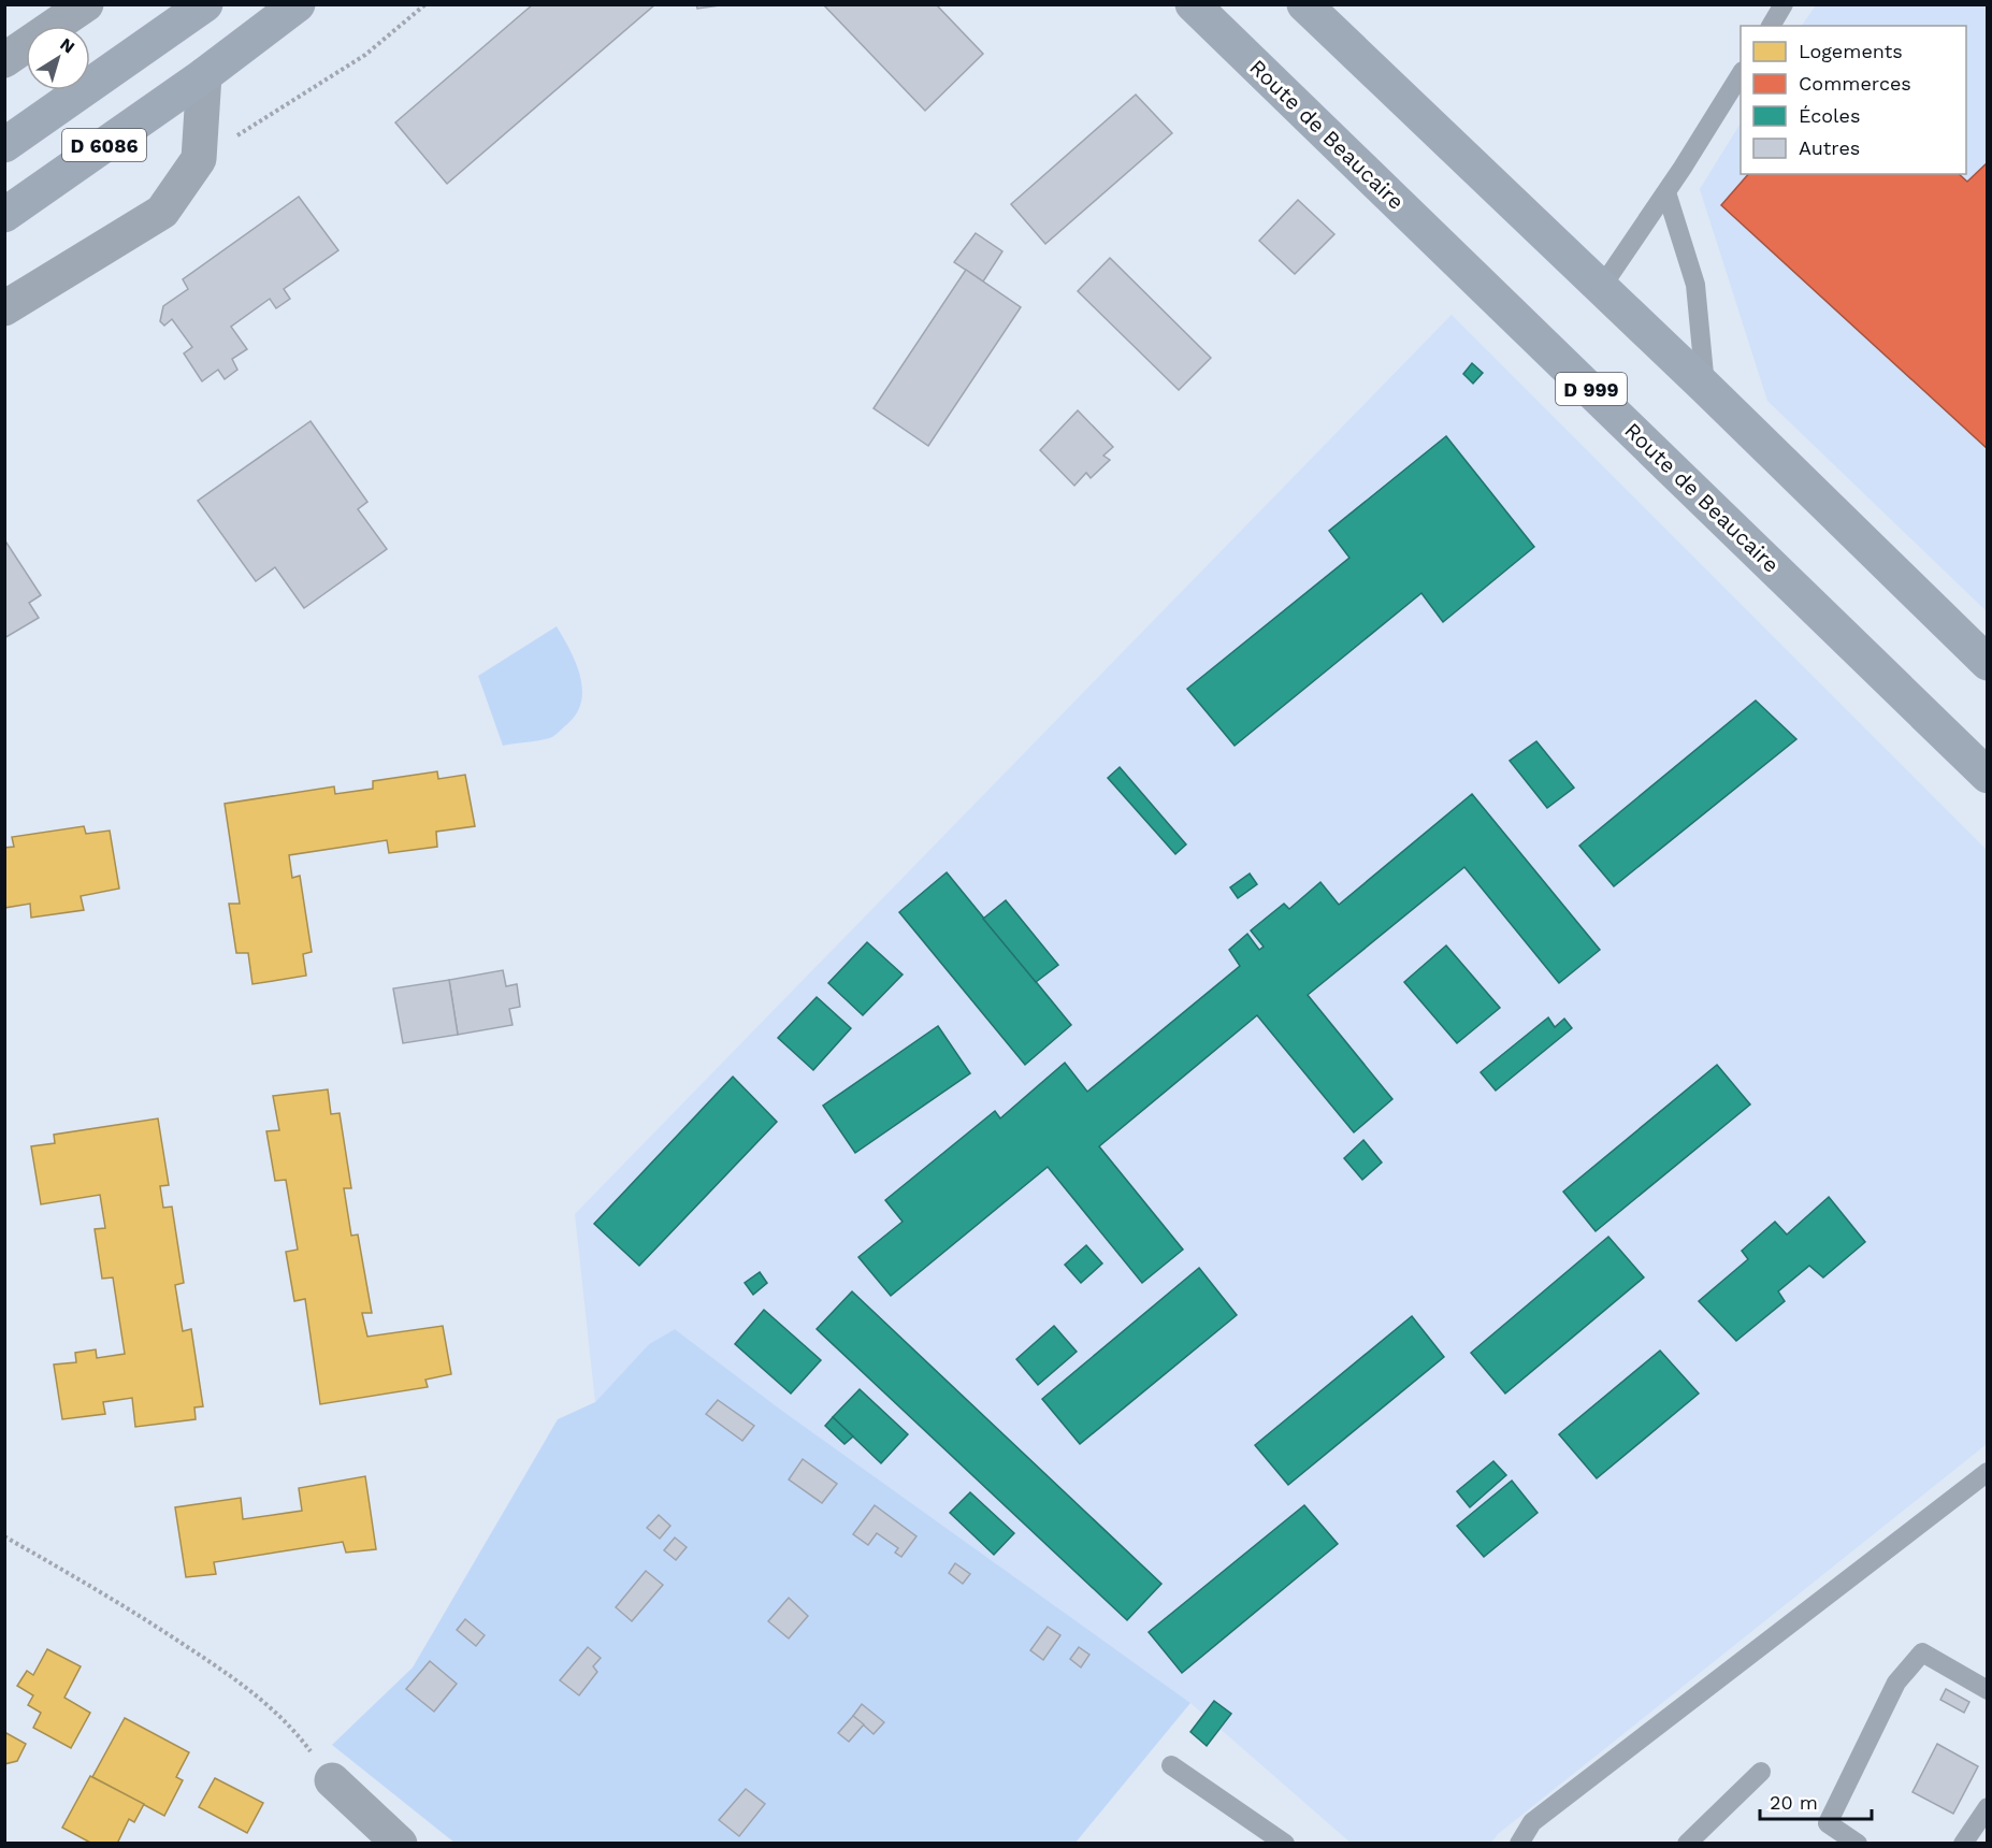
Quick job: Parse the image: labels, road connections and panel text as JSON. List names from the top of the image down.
{
  "streets": {
    "main road": ["Route de Beaucaire", "D 6086", "D 999"]
  },
  "legend": [
    "Logements",
    "Commerces",
    "Écoles",
    "Autres"
  ],
  "scale_bar": "20 m",
  "north": "top right"
}
